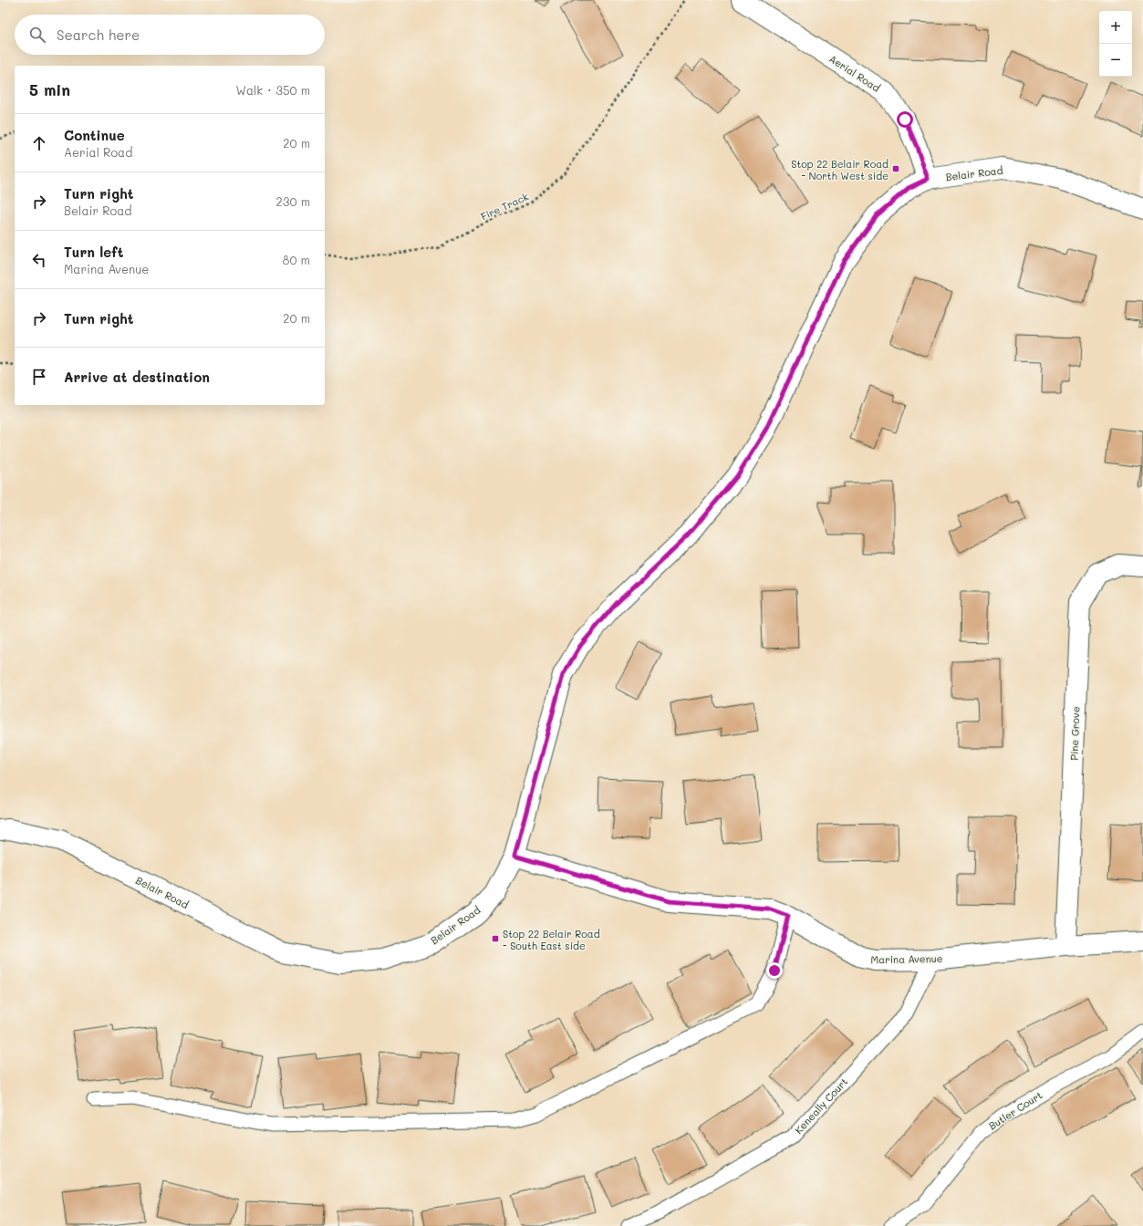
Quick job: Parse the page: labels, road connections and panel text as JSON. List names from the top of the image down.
{
  "streets": {
    "main road": [
      "Aerial Road",
      "Belair Road",
      "Pine Grove",
      "Marina Avenue"
    ],
    "lane": ["Keneally Court", "Butler Court"],
    "path": ["Fire Track"]
  },
  "crossings": [
    ["Aerial Road", "Belair Road"],
    ["Belair Road", "Marina Avenue"],
    ["Pine Grove", "Marina Avenue"],
    ["Marina Avenue", "Keneally Court"]
  ],
  "places": {
    "transit": ["Stop 22 Belair Road - North West side", "Stop 22 Belair Road - South East side"]
  },
  "page": {
    "map_buttons": ["+", "−"],
    "search": "Search here",
    "heading": ["5 min", "Walk · 350 m"],
    "list": [
      ["Continue", "Aerial Road", "20 m"],
      ["Turn right", "Belair Road", "230 m"],
      ["Turn left", "Marina Avenue", "80 m"],
      ["Turn right", "20 m"],
      "Arrive at destination"
    ]
  }
}
